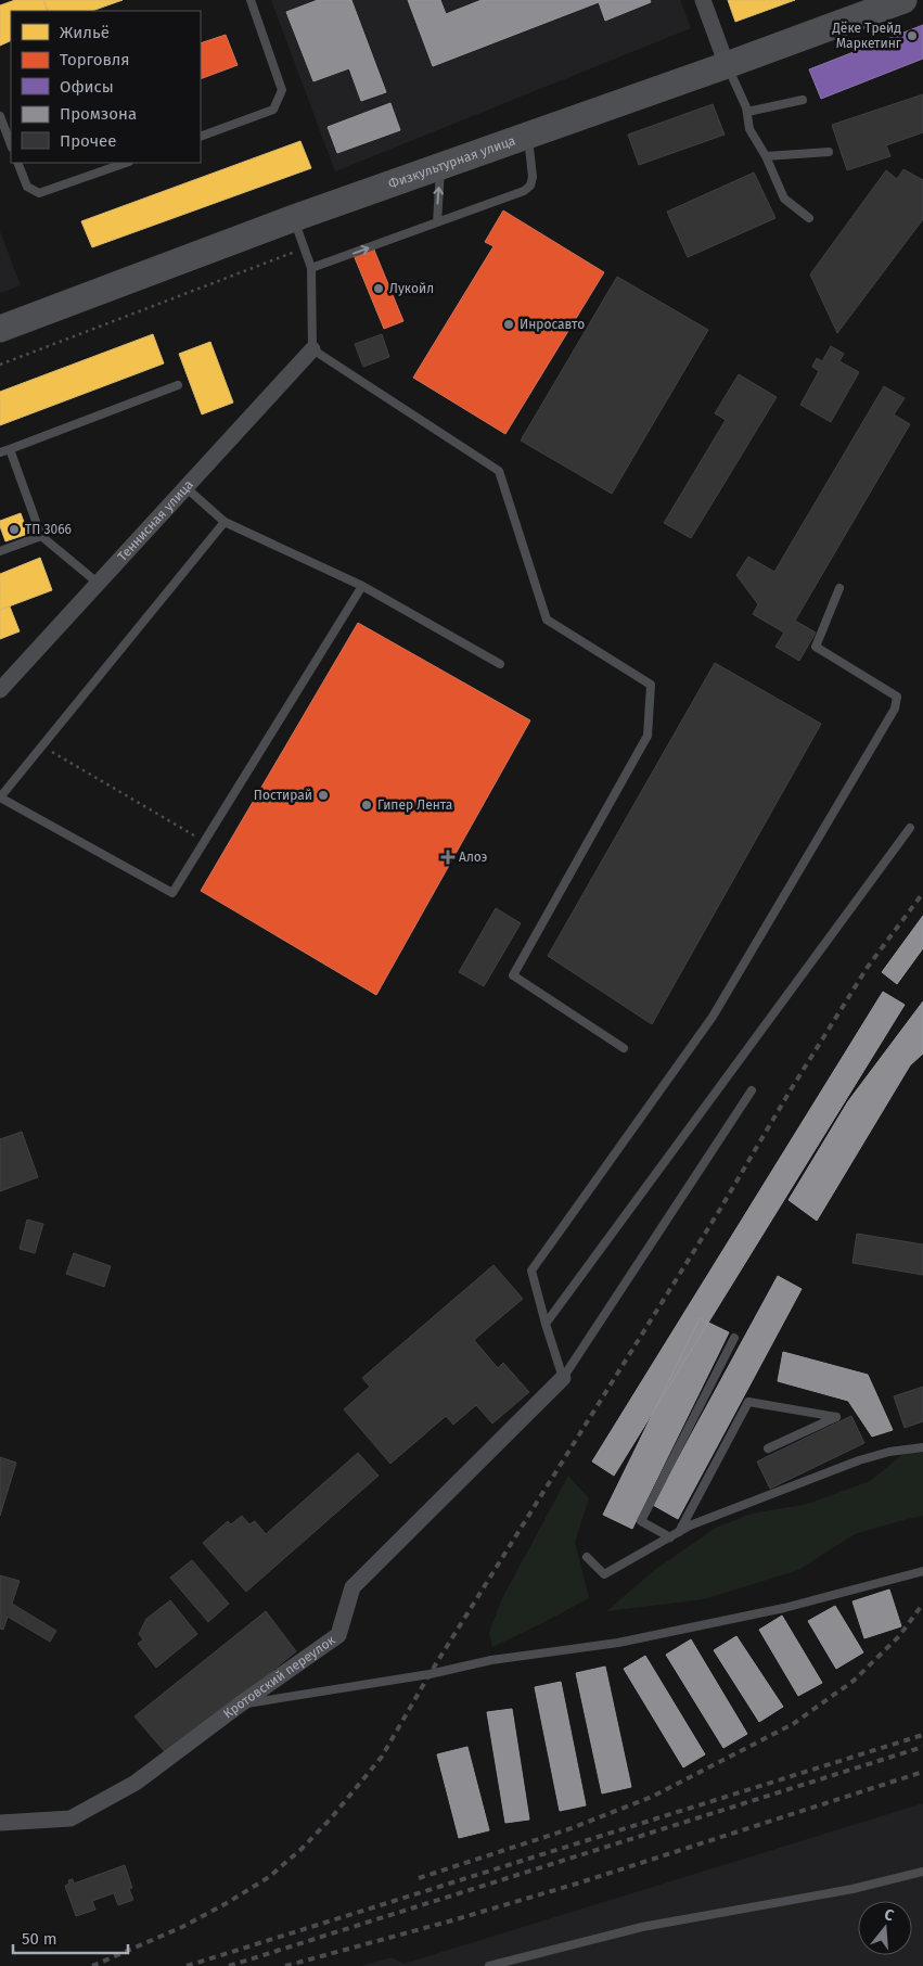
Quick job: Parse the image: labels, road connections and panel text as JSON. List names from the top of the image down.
{
  "streets": {
    "main road": ["Физкультурная улица"],
    "street": ["Теннисная улица", "Кротовский переулок"]
  },
  "places": {
    "other": [
      "Дёке Трейд Маркетинг",
      "Лукойл",
      "Инросавто",
      "ТП 3066",
      "Постирай",
      "Гипер Лента"
    ],
    "health": ["Алоэ"]
  },
  "legend": [
    "Жильё",
    "Торговля",
    "Офисы",
    "Промзона",
    "Прочее"
  ],
  "scale_bar": "50 m",
  "north": "top"
}
